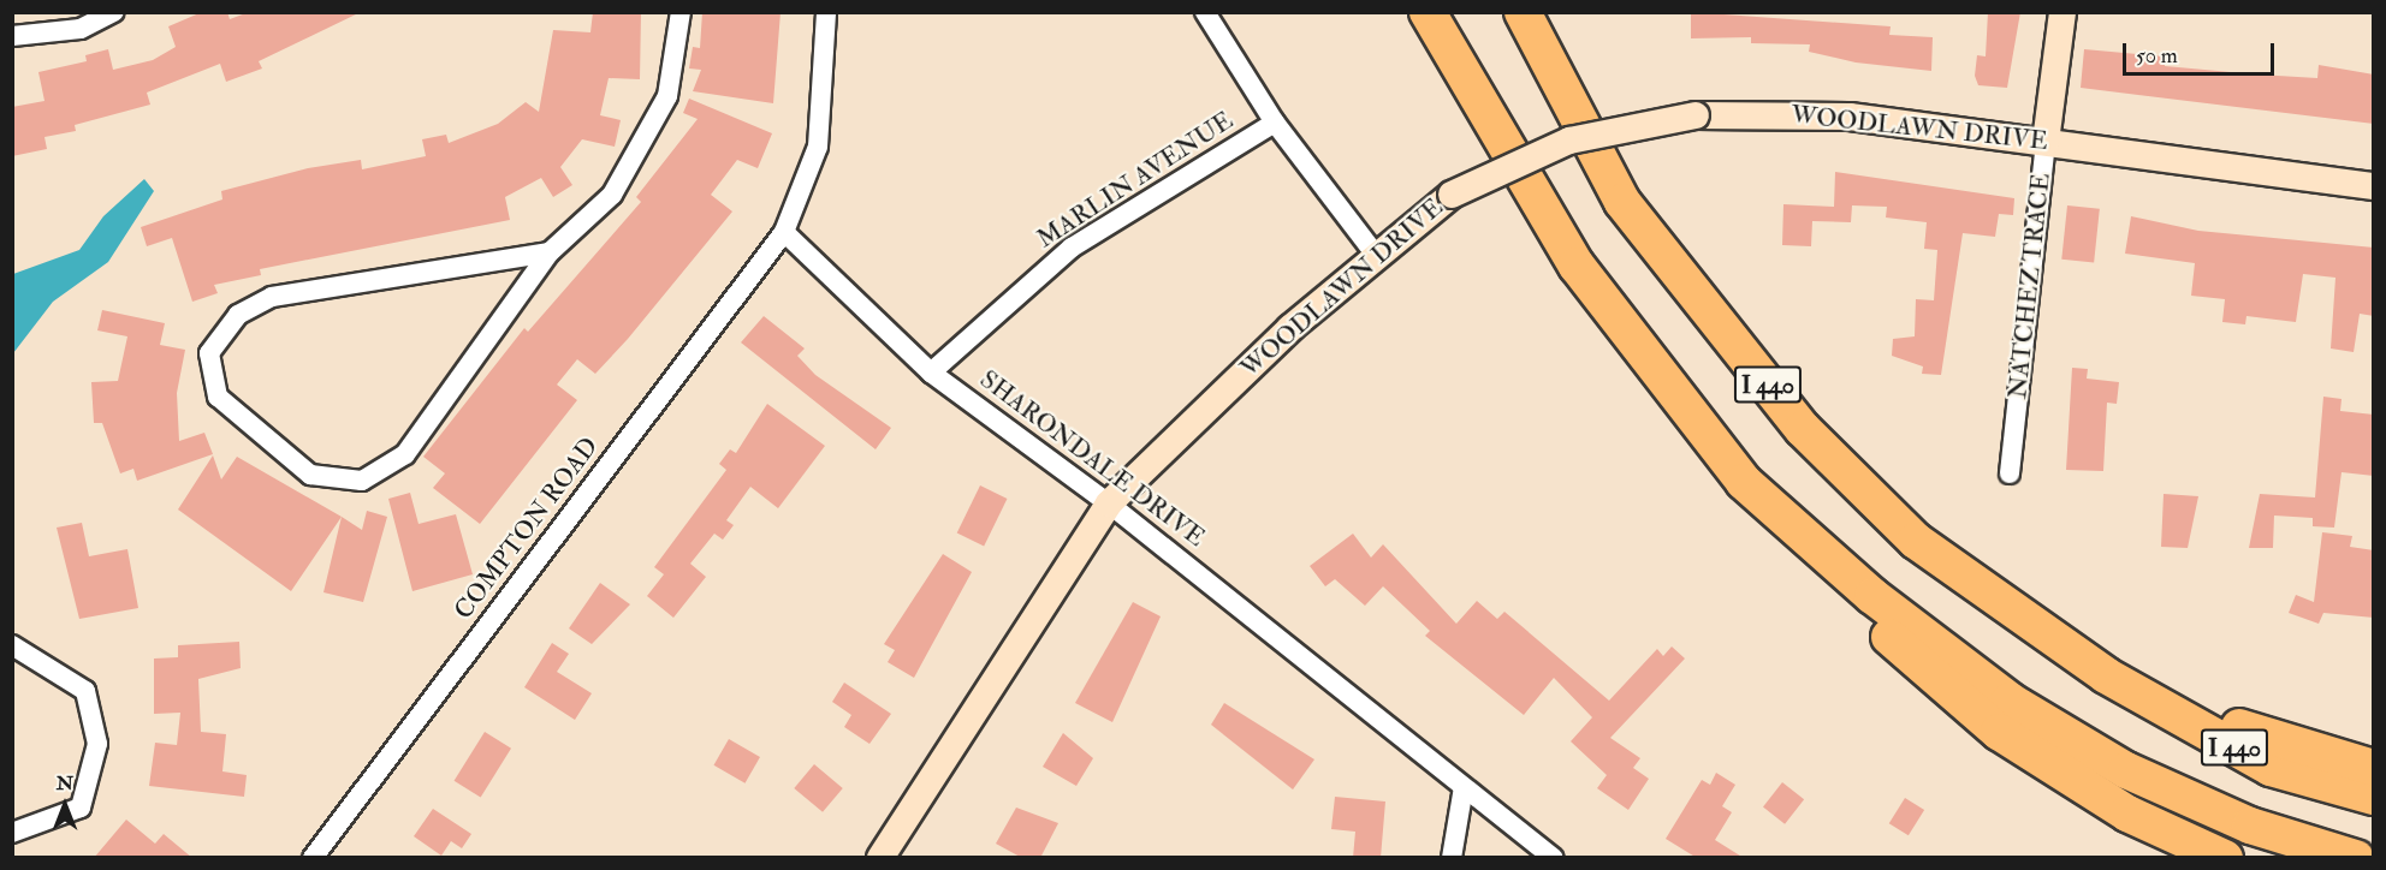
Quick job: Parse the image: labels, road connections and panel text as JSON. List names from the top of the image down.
{
  "streets": {
    "highway": ["I 440"],
    "main road": ["WOODLAWN DRIVE", "NATCHEZ TRACE"],
    "street": ["MARLIN AVENUE", "SHARONDALE DRIVE", "COMPTON ROAD"]
  },
  "crossings": [
    ["WOODLAWN DRIVE", "NATCHEZ TRACE"],
    ["WOODLAWN DRIVE", "SHARONDALE DRIVE"],
    ["MARLIN AVENUE", "SHARONDALE DRIVE"],
    ["SHARONDALE DRIVE", "COMPTON ROAD"]
  ],
  "scale_bar": "50 m",
  "north": "top"
}
